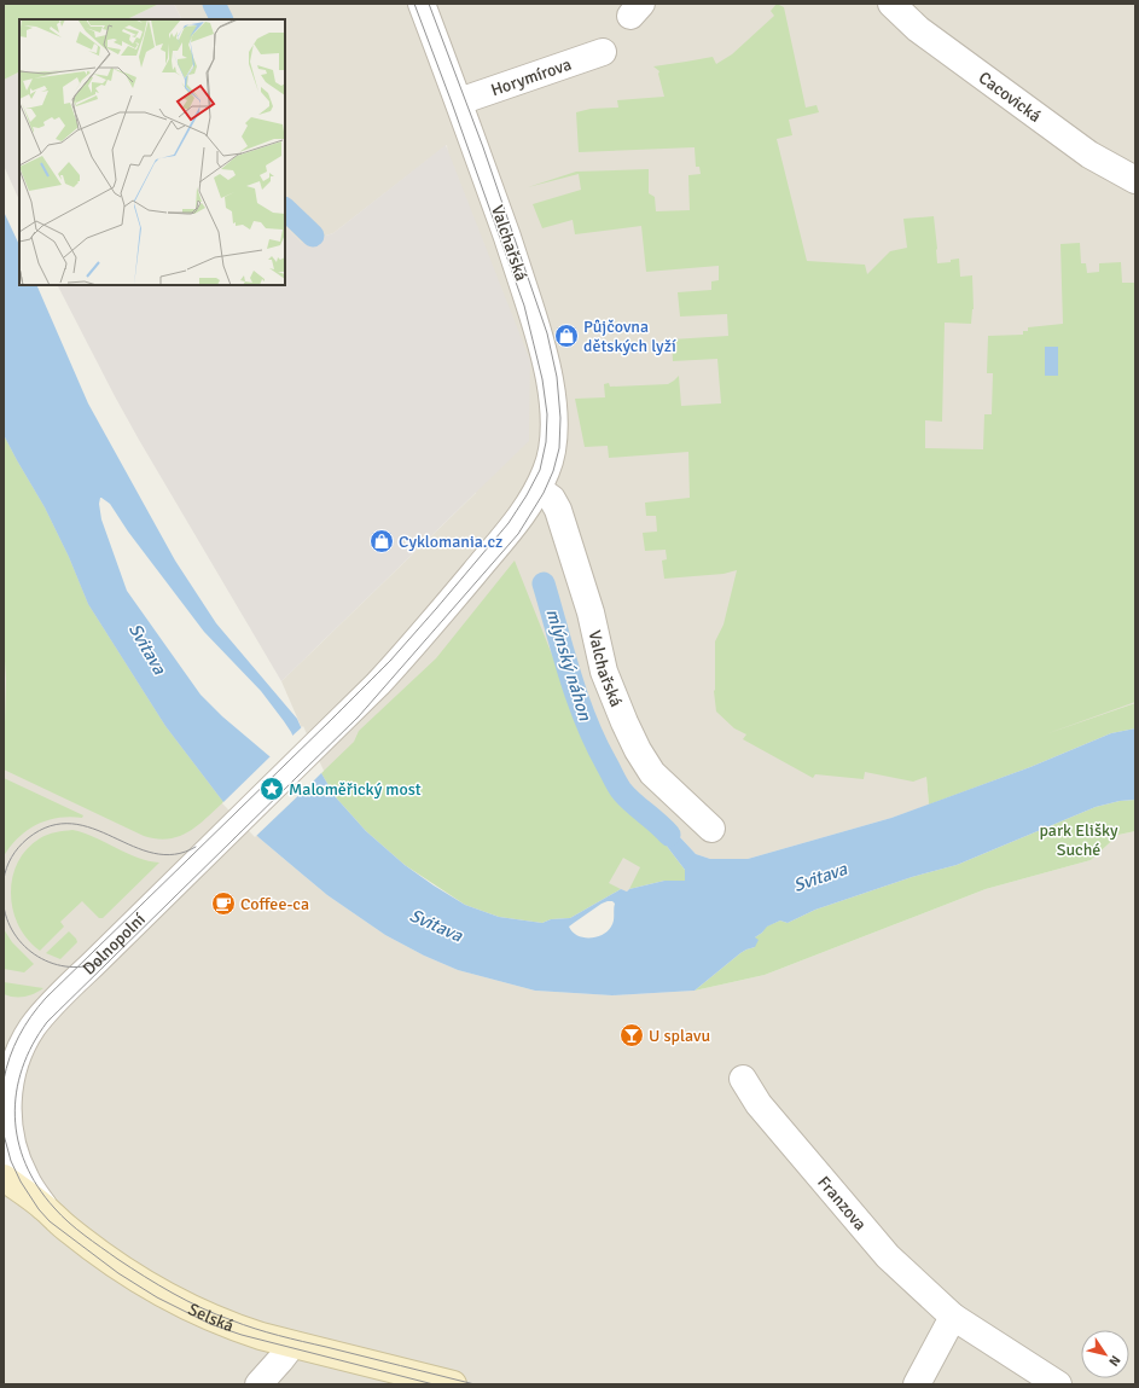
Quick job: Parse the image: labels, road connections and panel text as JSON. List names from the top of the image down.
{
  "streets": {
    "main road": ["Selská"],
    "street": [
      "Horymírova",
      "Cacovická",
      "Valchařská",
      "Dolnopolní",
      "Franzova"
    ]
  },
  "crossings": [
    ["Horymírova", "Valchařská"],
    ["Valchařská", "Dolnopolní"],
    ["Dolnopolní", "Selská"]
  ],
  "water": ["Svitava", "mlýnský náhon"],
  "parks": ["park Elišky Suché"],
  "places": {
    "shop": ["Půjčovna dětských lyží", "Cyklomania.cz"],
    "place": ["Maloměřický most"],
    "cafe": ["Coffee-ca"],
    "bar": ["U splavu"]
  },
  "north": "bottom right"
}
